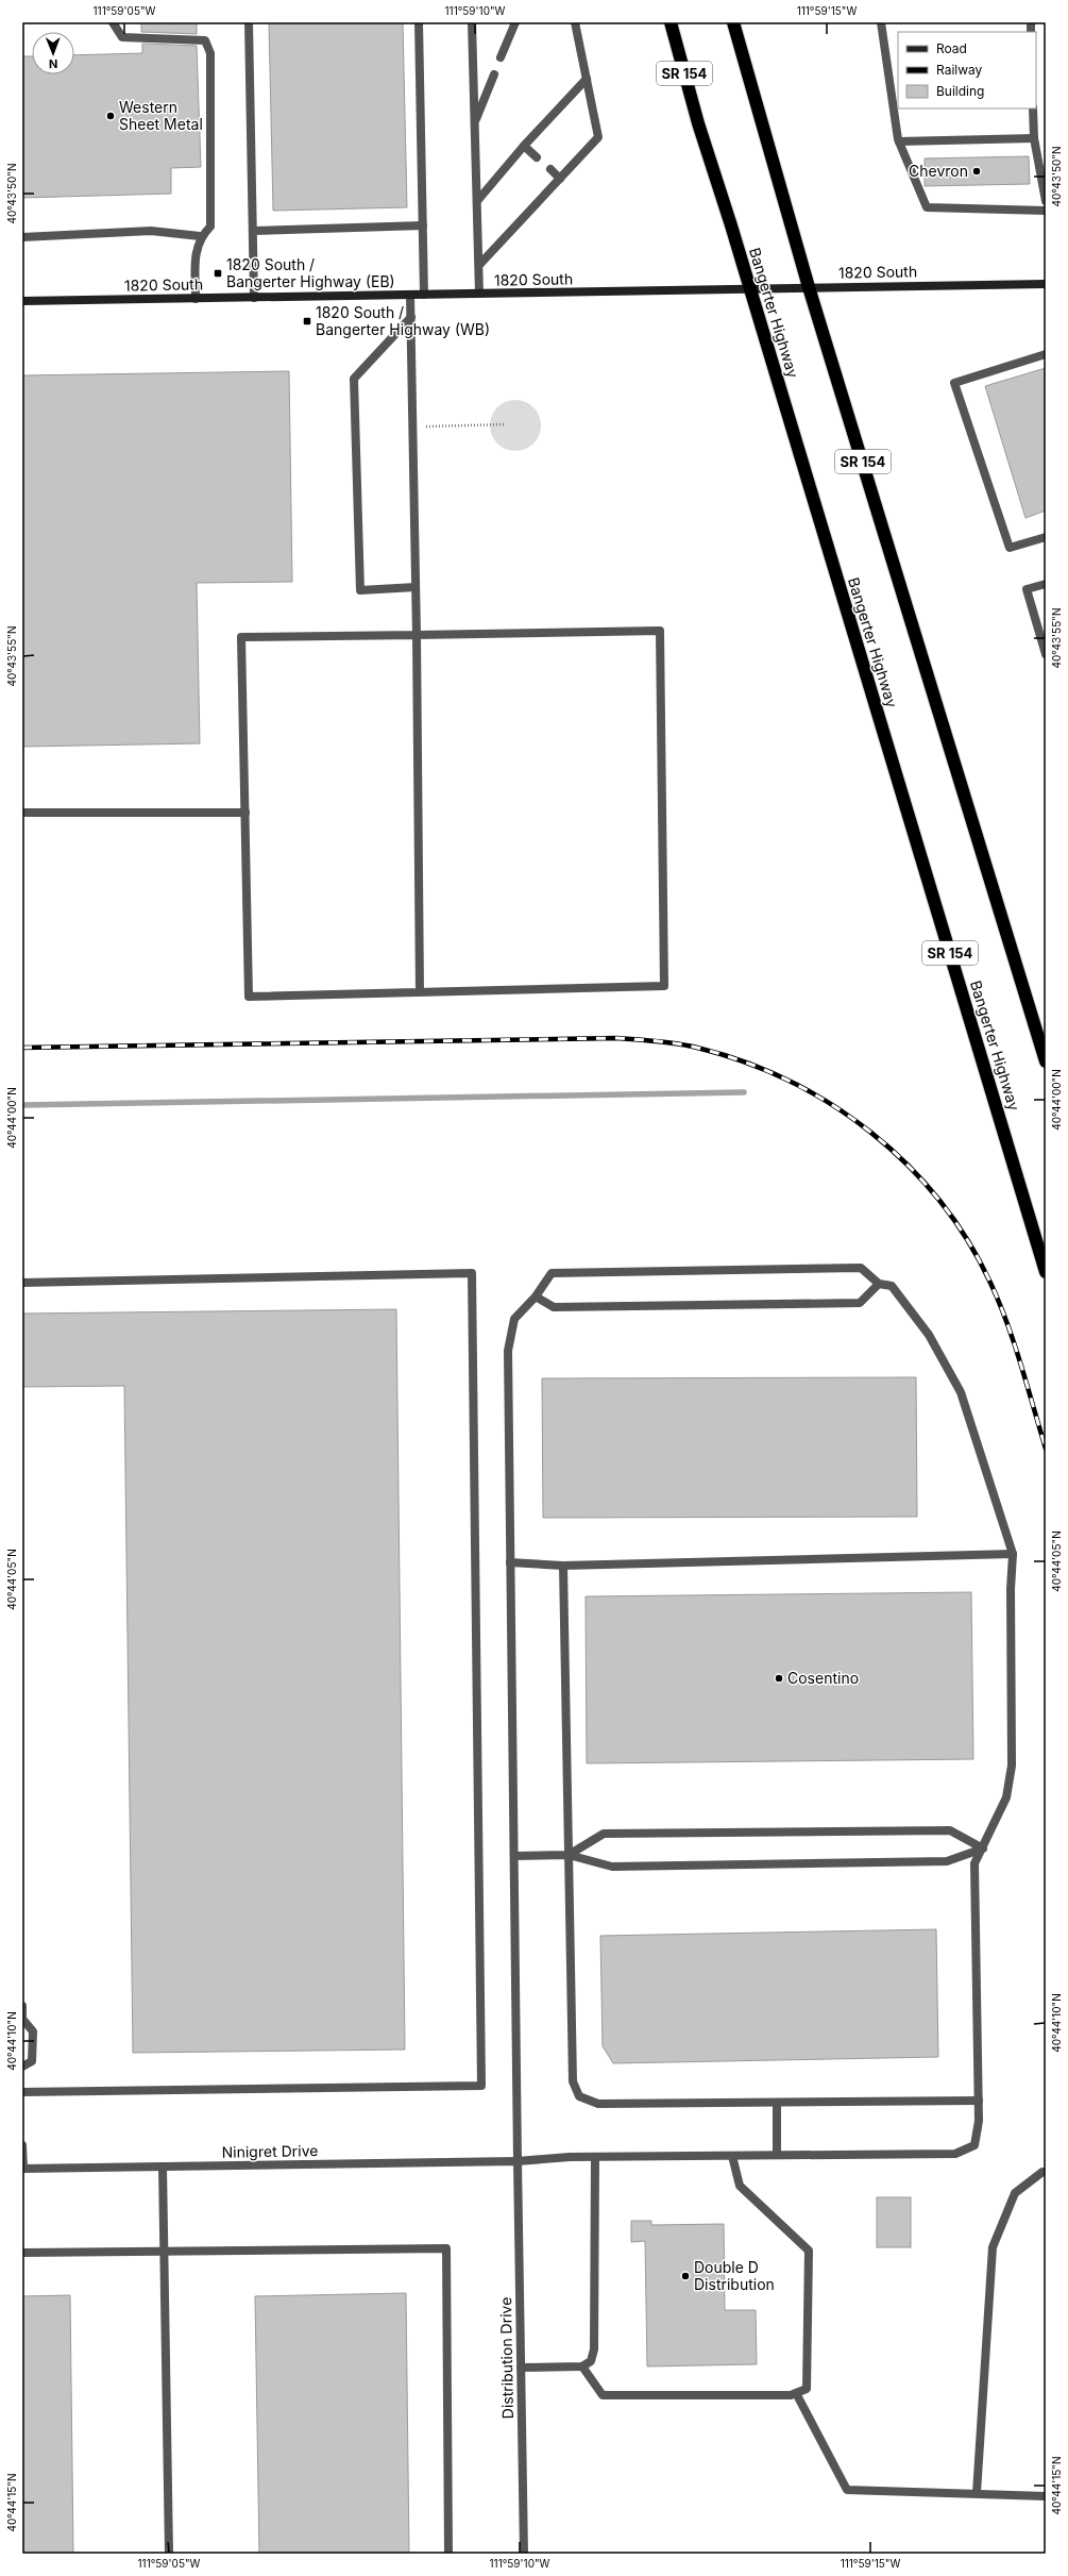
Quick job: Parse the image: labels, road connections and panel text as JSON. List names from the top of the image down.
{
  "streets": {
    "highway": ["SR 154", "Bangerter Highway"],
    "street": ["1820 South", "Ninigret Drive", "Distribution Drive"]
  },
  "crossings": [
    ["SR 154", "1820 South"],
    ["1820 South", "Bangerter Highway"],
    ["Ninigret Drive", "Distribution Drive"]
  ],
  "places": {
    "other": [
      "Western Sheet Metal",
      "Chevron",
      "Cosentino",
      "Double D Distribution"
    ],
    "transit": ["1820 South / Bangerter Highway (EB)", "1820 South / Bangerter Highway (WB)"]
  },
  "legend": ["Road", "Railway", "Building"],
  "north": "bottom",
  "coordinates": [
    "111°59'05\"W",
    "111°59'10\"W",
    "111°59'15\"W",
    "40°43'50\"N",
    "40°43'55\"N",
    "40°44'00\"N",
    "40°44'05\"N",
    "40°44'10\"N",
    "40°44'15\"N"
  ]
}
